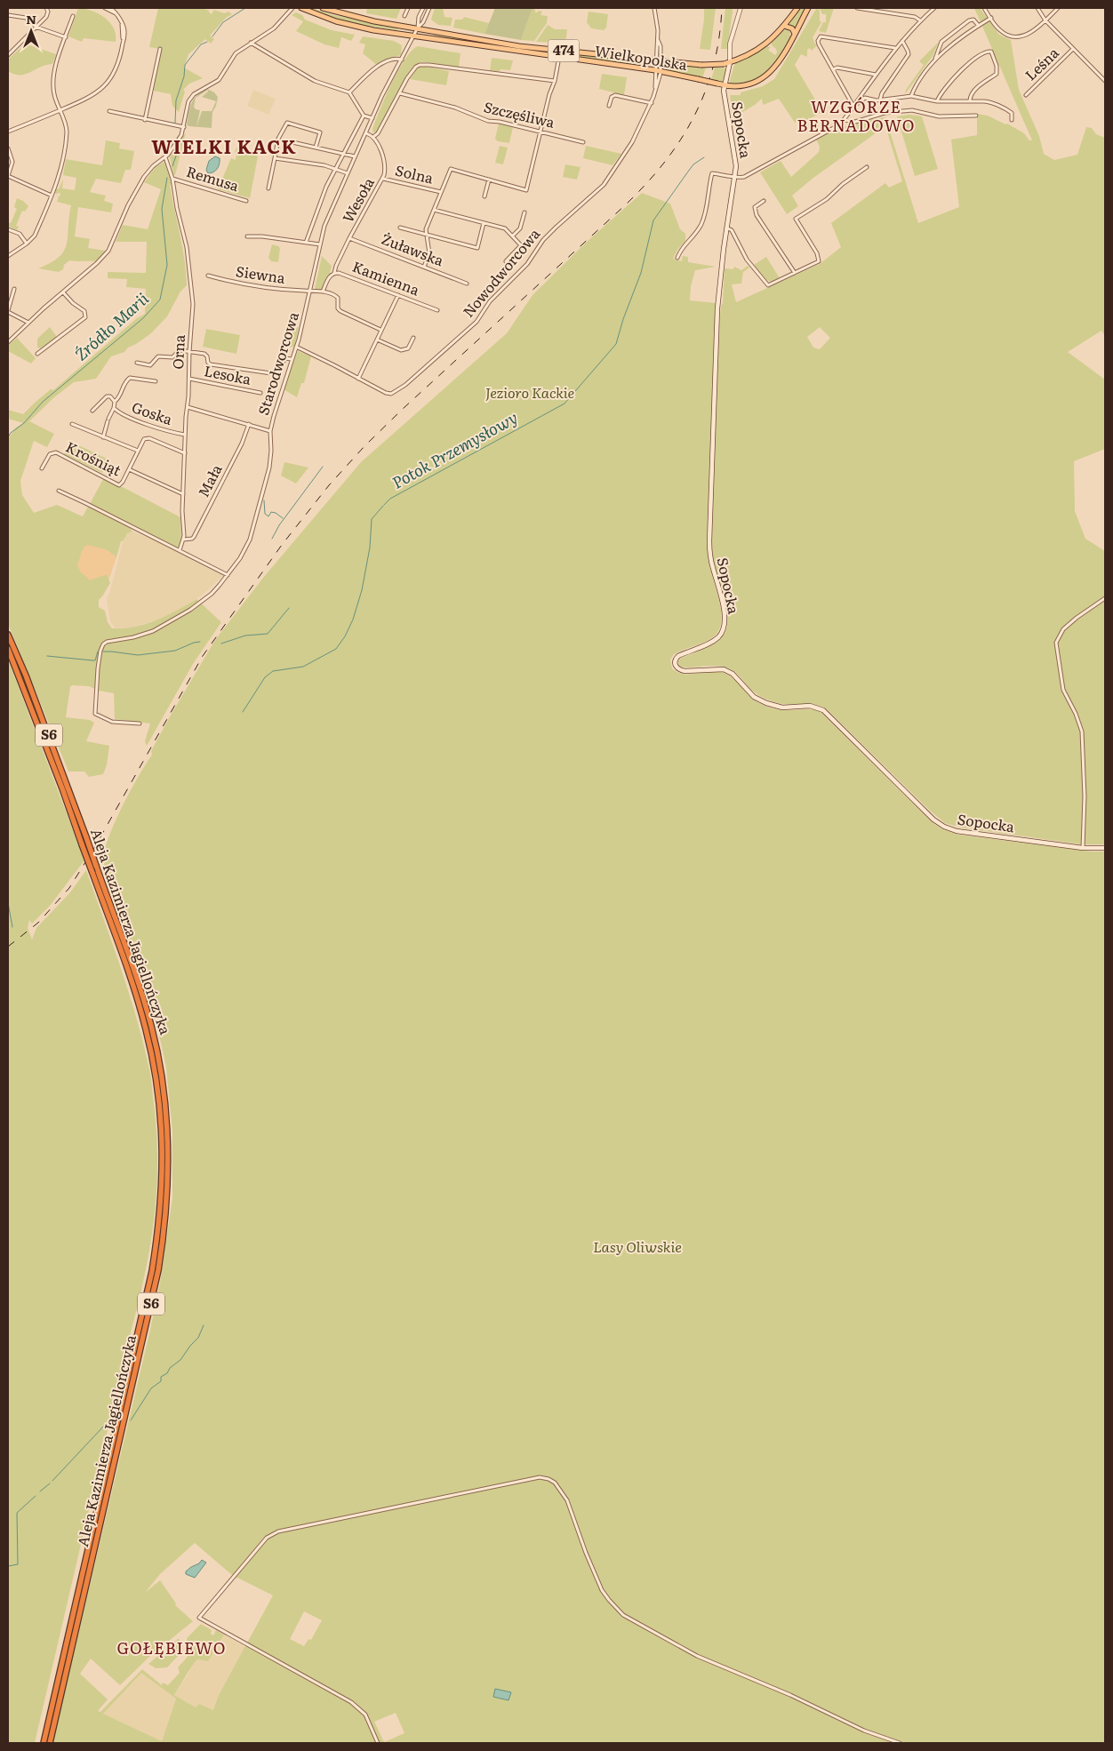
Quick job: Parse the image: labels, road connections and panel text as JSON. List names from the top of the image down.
{
  "streets": {
    "highway": ["S6", "Aleja Kazimierza Jagiellończyka"],
    "main road": ["474", "Wielkopolska", "Sopocka"],
    "street": [
      "Leśna",
      "Szczęśliwa",
      "Solna",
      "Remusa",
      "Wesoła",
      "Żuławska",
      "Nowodworcowa",
      "Siewna",
      "Kamienna",
      "Orna",
      "Starodworcowa",
      "Lesoka",
      "Goska",
      "Krośniąt",
      "Mała"
    ]
  },
  "crossings": [
    ["Wielkopolska", "Sopocka"],
    ["Wielkopolska", "Nowodworcowa"],
    ["Wielkopolska", "Starodworcowa"],
    ["Solna", "Wesoła"],
    ["Solna", "Żuławska"],
    ["Remusa", "Orna"],
    ["Wesoła", "Żuławska"],
    ["Wesoła", "Kamienna"],
    ["Nowodworcowa", "Starodworcowa"],
    ["Siewna", "Starodworcowa"],
    ["Orna", "Lesoka"],
    ["Orna", "Goska"],
    ["Orna", "Krośniąt"],
    ["Orna", "Mała"]
  ],
  "districts": ["WZGÓRZE BERNADOWO", "WIELKI KACK", "GOŁĘBIEWO"],
  "water": ["Źródło Marii", "Potok Przemysłowy"],
  "parks": ["Jezioro Kackie", "Lasy Oliwskie"],
  "north": "top"
}
